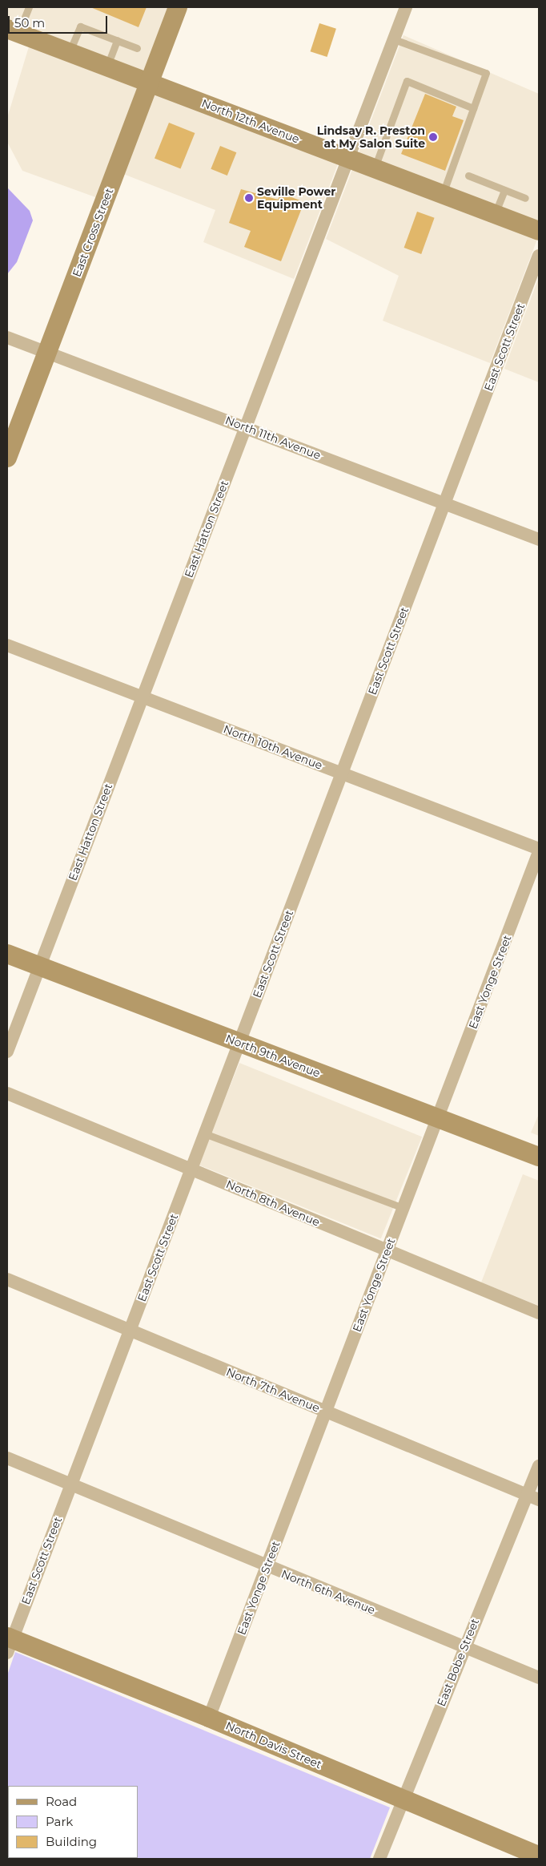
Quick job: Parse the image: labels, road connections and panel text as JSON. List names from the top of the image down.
{
  "streets": {
    "main road": [
      "North 12th Avenue",
      "East Cross Street",
      "North 9th Avenue",
      "North Davis Street"
    ],
    "street": [
      "East Scott Street",
      "North 11th Avenue",
      "East Hatton Street",
      "North 10th Avenue",
      "East Yonge Street",
      "North 8th Avenue",
      "North 7th Avenue",
      "North 6th Avenue",
      "East Bobe Street"
    ]
  },
  "crossings": [
    ["North 12th Avenue", "East Cross Street"],
    ["North 12th Avenue", "East Hatton Street"],
    ["East Cross Street", "North 11th Avenue"],
    ["East Scott Street", "North 11th Avenue"],
    ["East Scott Street", "North 10th Avenue"],
    ["East Scott Street", "North 9th Avenue"],
    ["East Scott Street", "North 8th Avenue"],
    ["East Scott Street", "North 7th Avenue"],
    ["East Scott Street", "North 6th Avenue"],
    ["East Scott Street", "North Davis Street"],
    ["North 11th Avenue", "East Hatton Street"],
    ["East Hatton Street", "North 10th Avenue"],
    ["East Hatton Street", "North 9th Avenue"],
    ["East Yonge Street", "North 9th Avenue"],
    ["East Yonge Street", "North 8th Avenue"],
    ["East Yonge Street", "North 7th Avenue"],
    ["East Yonge Street", "North 6th Avenue"],
    ["East Yonge Street", "North Davis Street"],
    ["North 7th Avenue", "East Bobe Street"],
    ["North 6th Avenue", "East Bobe Street"],
    ["East Bobe Street", "North Davis Street"]
  ],
  "places": ["Lindsay R. Preston at My Salon Suite", "Seville Power Equipment"],
  "legend": ["Road", "Park", "Building"],
  "scale_bar": "50 m"
}
